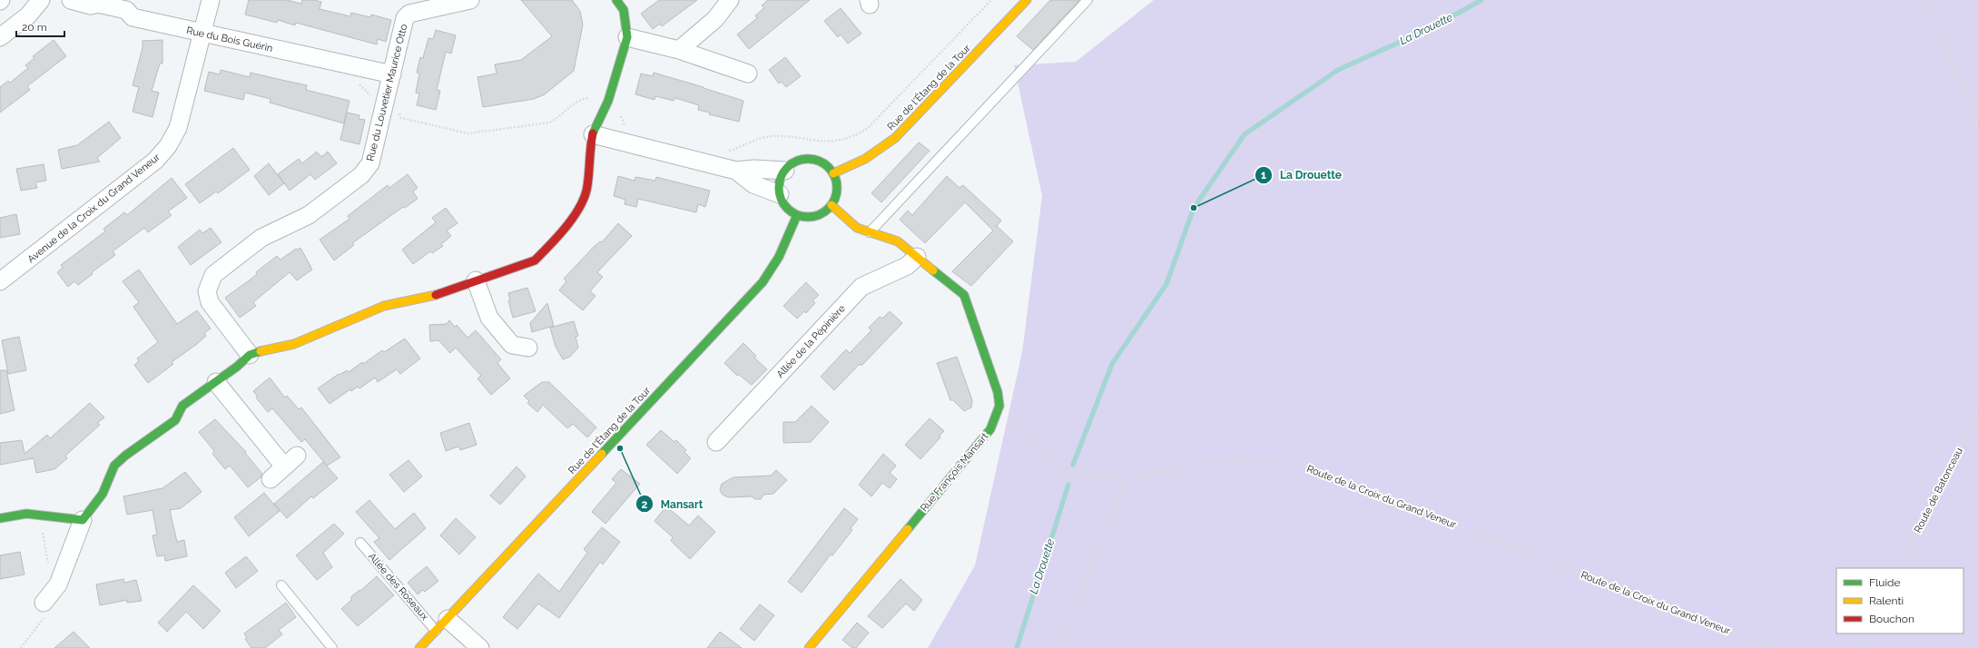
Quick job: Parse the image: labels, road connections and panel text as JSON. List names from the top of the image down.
{
  "streets": {
    "street": [
      "Rue du Bois Guérin",
      "Rue de l'Étang de la Tour",
      "Rue du Louvetier Maurice Otto",
      "Avenue de la Croix du Grand Veneur",
      "Allée de la Pépinière",
      "Rue François Mansart"
    ],
    "lane": ["Allée des Roseaux"],
    "path": ["Route de Batonceau", "Route de la Croix du Grand Veneur"]
  },
  "crossings": [
    ["Rue du Bois Guérin", "Rue du Louvetier Maurice Otto"],
    ["Rue du Bois Guérin", "Avenue de la Croix du Grand Veneur"],
    ["Rue de l'Étang de la Tour", "Allée des Roseaux"],
    ["Rue François Mansart", "Route de la Croix du Grand Veneur"]
  ],
  "water": ["La Drouette"],
  "places": ["La Drouette", "Mansart"],
  "legend": ["Fluide", "Ralenti", "Bouchon"],
  "scale_bar": "20 m"
}
